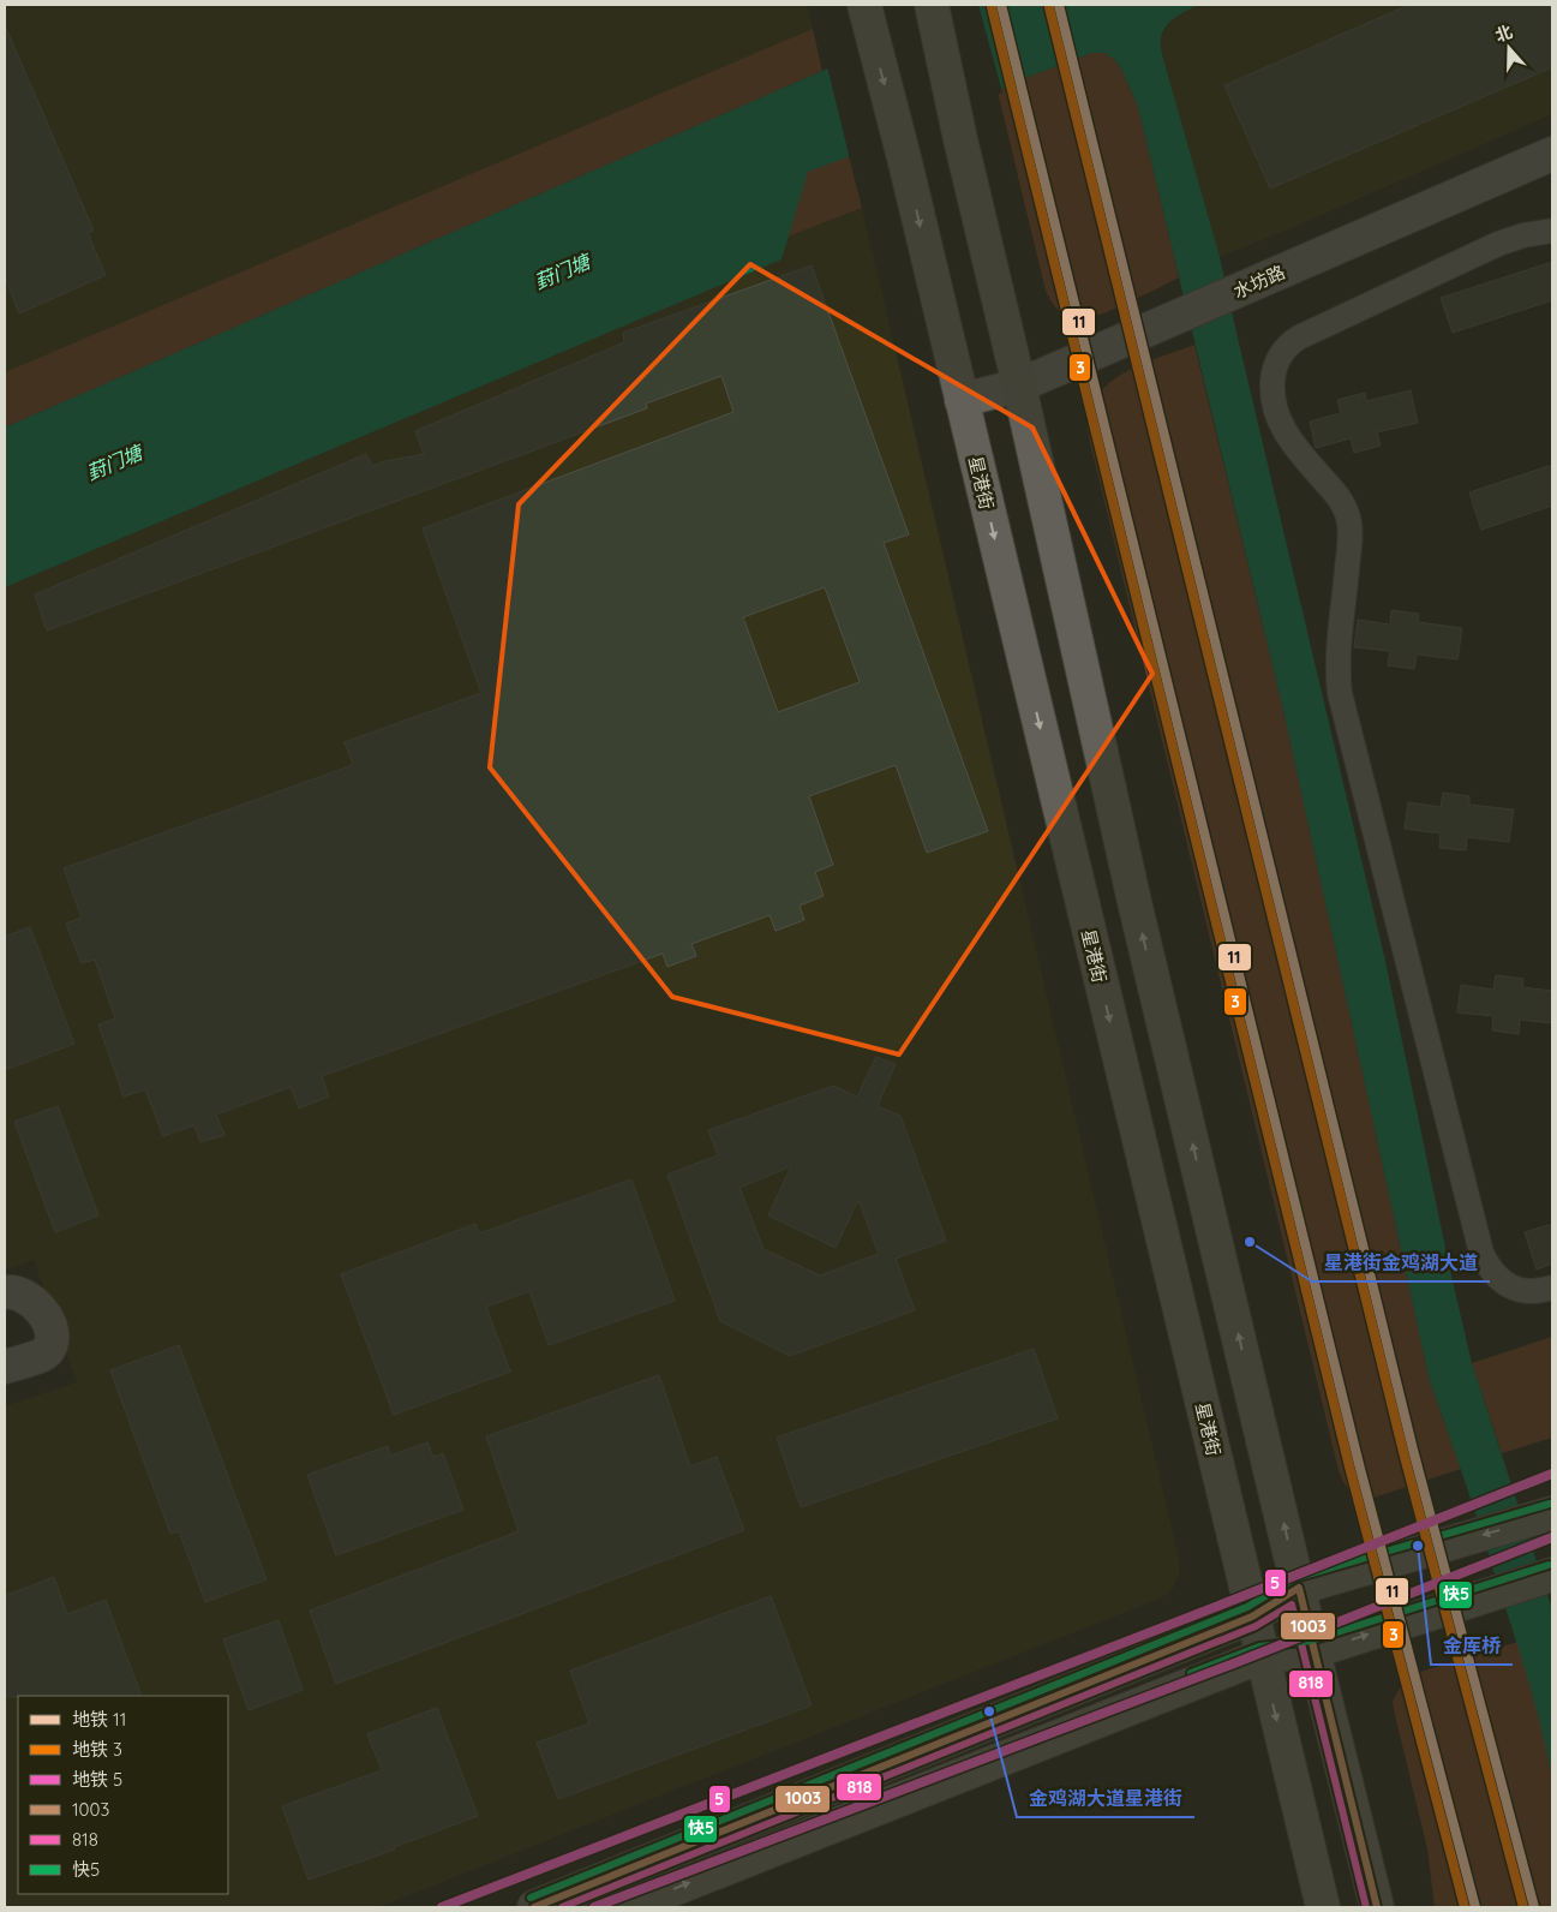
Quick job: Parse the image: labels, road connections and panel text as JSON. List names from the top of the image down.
{
  "streets": {
    "main road": ["星港街"],
    "street": ["水坊路"]
  },
  "crossings": [
    ["水坊路", "星港街"]
  ],
  "water": ["葑门塘"],
  "places": ["星港街金鸡湖大道", "金厍桥", "金鸡湖大道星港街"],
  "lines": [
    "metro line 11",
    "metro line 3",
    "metro line 5",
    "transit line 快5",
    "transit line 1003",
    "transit line 818"
  ],
  "legend": [
    "地铁 11",
    "地铁 3",
    "地铁 5",
    "1003",
    "818",
    "快5"
  ],
  "north": "top"
}
